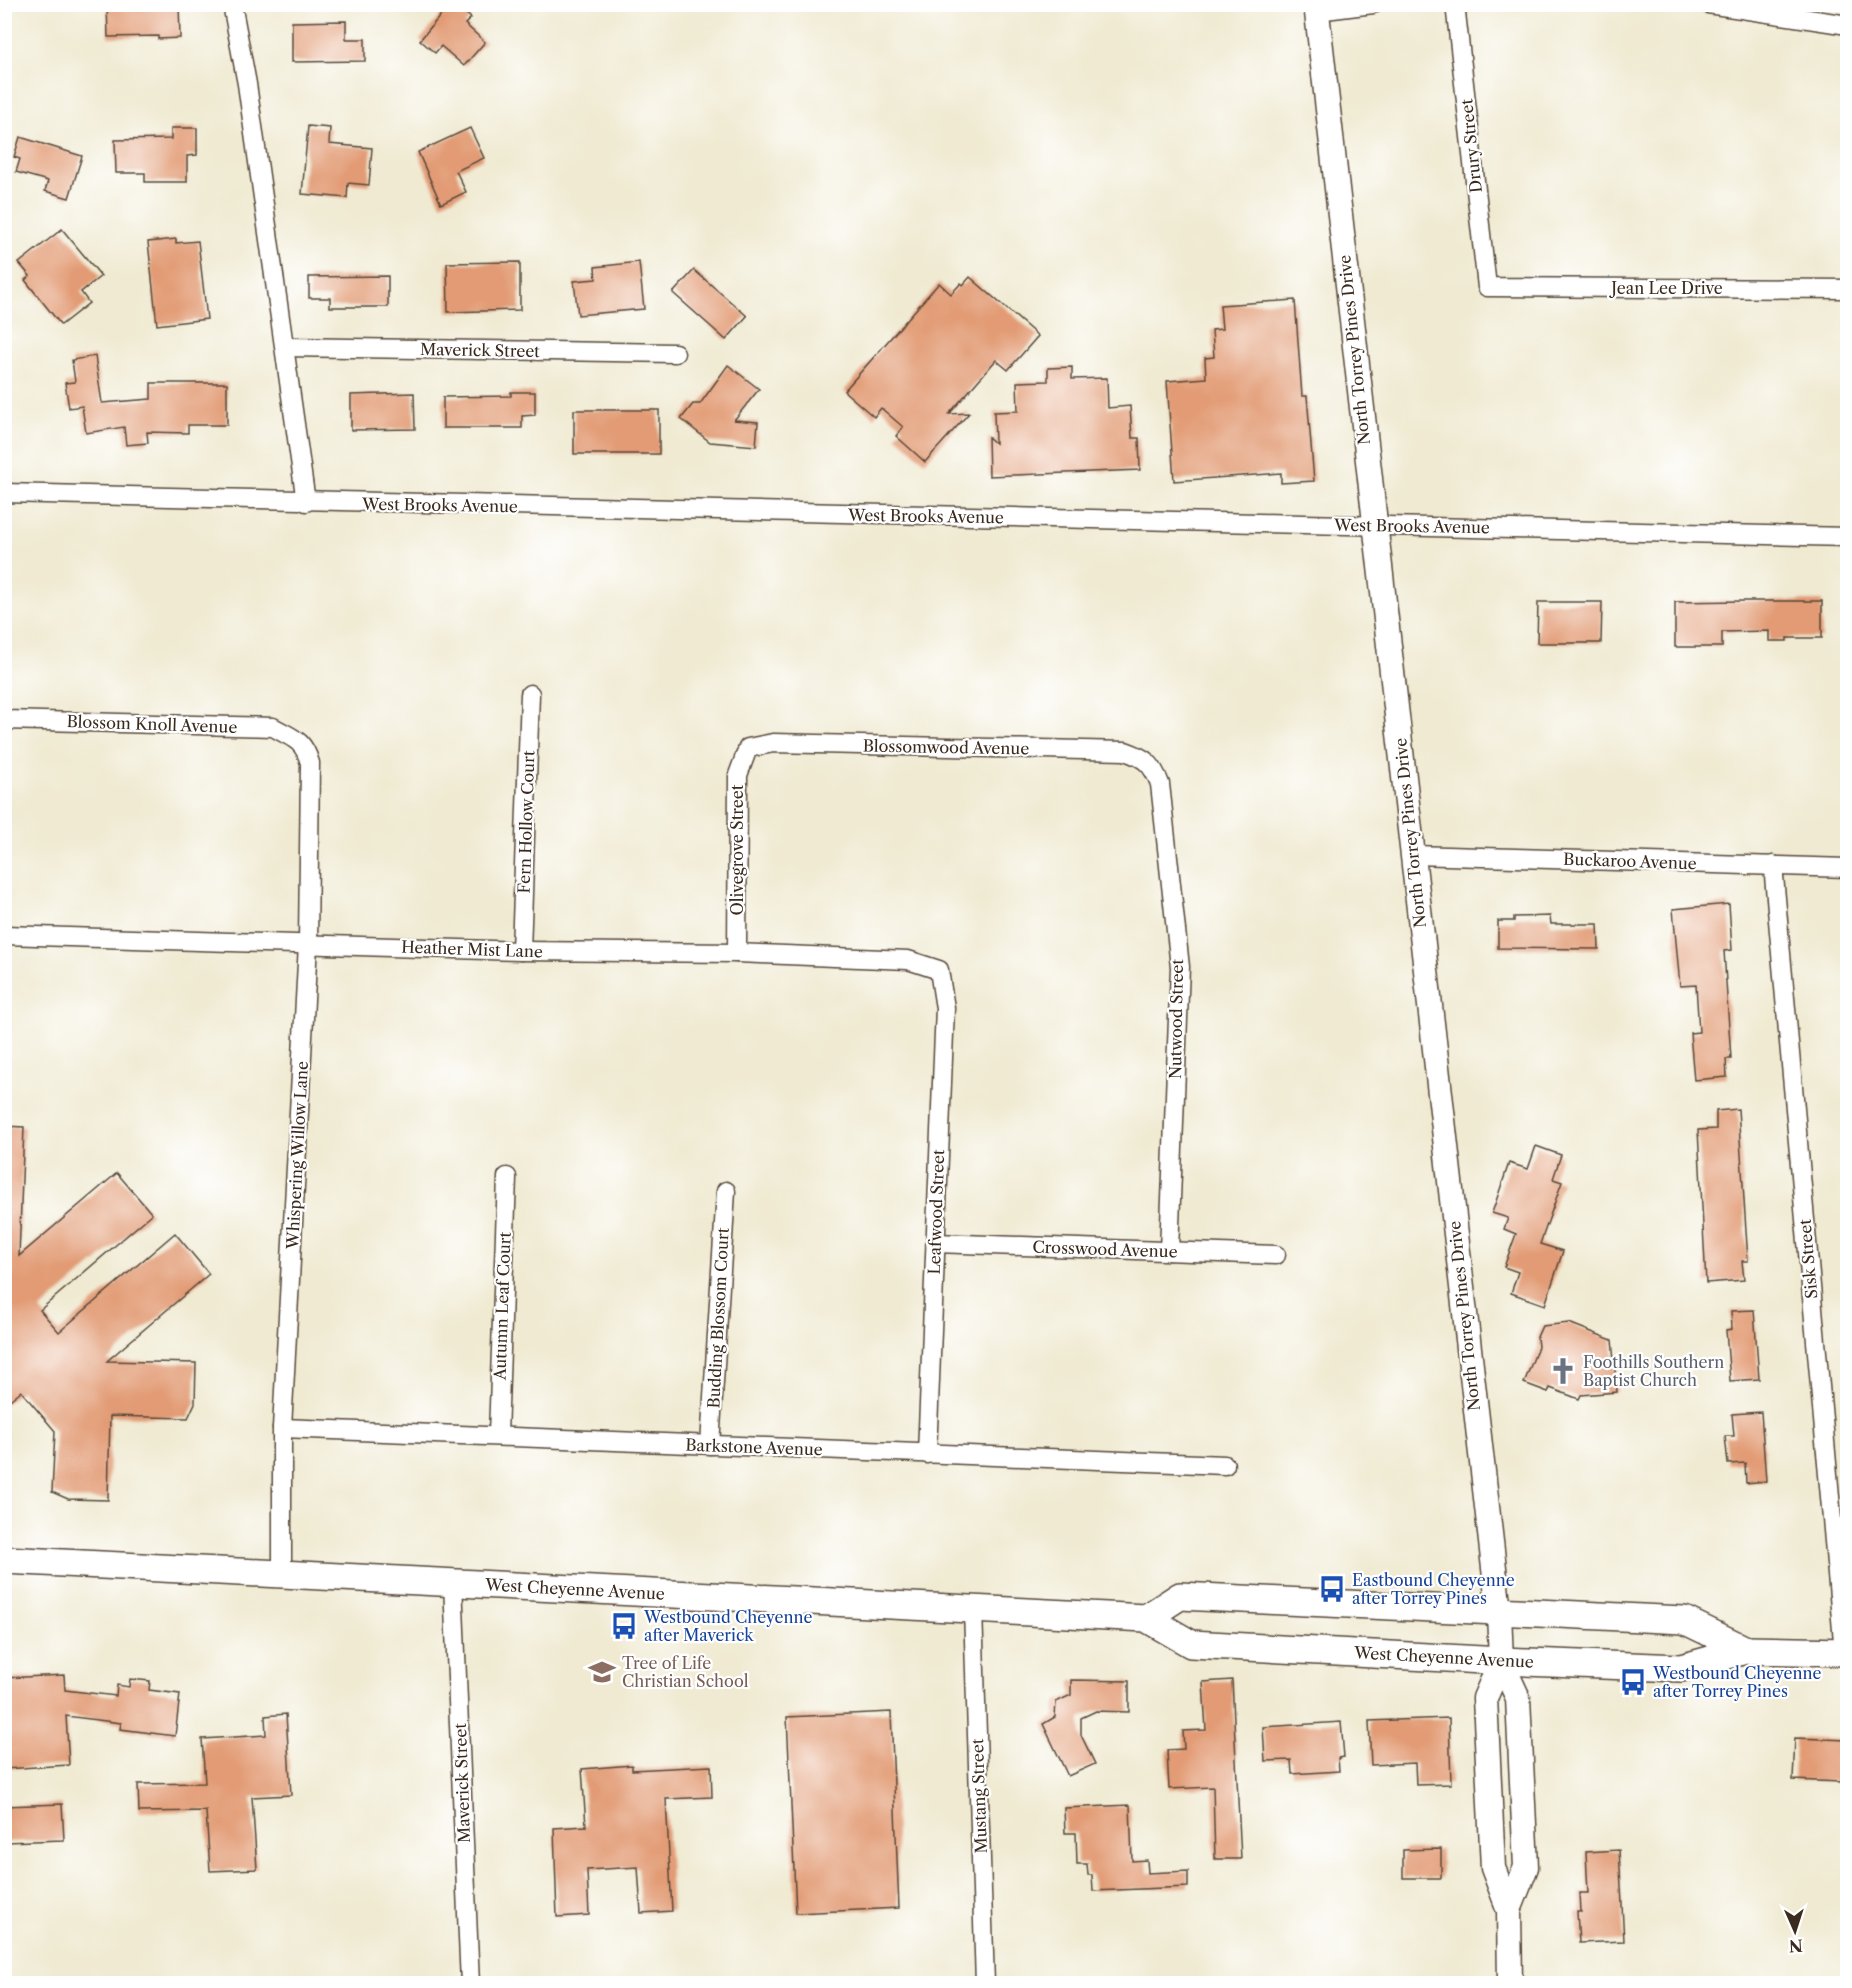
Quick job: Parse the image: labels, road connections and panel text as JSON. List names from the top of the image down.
{
  "streets": {
    "main road": ["North Torrey Pines Drive", "West Cheyenne Avenue"],
    "street": [
      "Drury Street",
      "Jean Lee Drive",
      "Maverick Street",
      "West Brooks Avenue",
      "Blossom Knoll Avenue",
      "Blossomwood Avenue",
      "Fern Hollow Court",
      "Olivegrove Street",
      "Buckaroo Avenue",
      "Heather Mist Lane",
      "Nutwood Street",
      "Whispering Willow Lane",
      "Leafwood Street",
      "Crosswood Avenue",
      "Sisk Street",
      "Autumn Leaf Court",
      "Budding Blossom Court",
      "Barkstone Avenue",
      "Mustang Street"
    ]
  },
  "crossings": [
    ["Drury Street", "Jean Lee Drive"],
    ["Maverick Street", "West Cheyenne Avenue"],
    ["North Torrey Pines Drive", "West Brooks Avenue"],
    ["North Torrey Pines Drive", "Buckaroo Avenue"],
    ["North Torrey Pines Drive", "West Cheyenne Avenue"],
    ["Blossom Knoll Avenue", "Whispering Willow Lane"],
    ["Blossomwood Avenue", "Olivegrove Street"],
    ["Blossomwood Avenue", "Nutwood Street"],
    ["Fern Hollow Court", "Heather Mist Lane"],
    ["Olivegrove Street", "Heather Mist Lane"],
    ["Buckaroo Avenue", "Sisk Street"],
    ["Heather Mist Lane", "Whispering Willow Lane"],
    ["Heather Mist Lane", "Leafwood Street"],
    ["Nutwood Street", "Crosswood Avenue"],
    ["Whispering Willow Lane", "Barkstone Avenue"],
    ["Whispering Willow Lane", "West Cheyenne Avenue"],
    ["Leafwood Street", "Crosswood Avenue"],
    ["Leafwood Street", "Barkstone Avenue"],
    ["Sisk Street", "West Cheyenne Avenue"],
    ["Autumn Leaf Court", "Barkstone Avenue"],
    ["Budding Blossom Court", "Barkstone Avenue"],
    ["West Cheyenne Avenue", "Mustang Street"]
  ],
  "places": {
    "church": ["Foothills Southern Baptist Church"],
    "bus stop": ["Eastbound Cheyenne after Torrey Pines", "Westbound Cheyenne after Maverick", "Westbound Cheyenne after Torrey Pines"],
    "school or university": ["Tree of Life Christian School"]
  },
  "north": "bottom"
}
